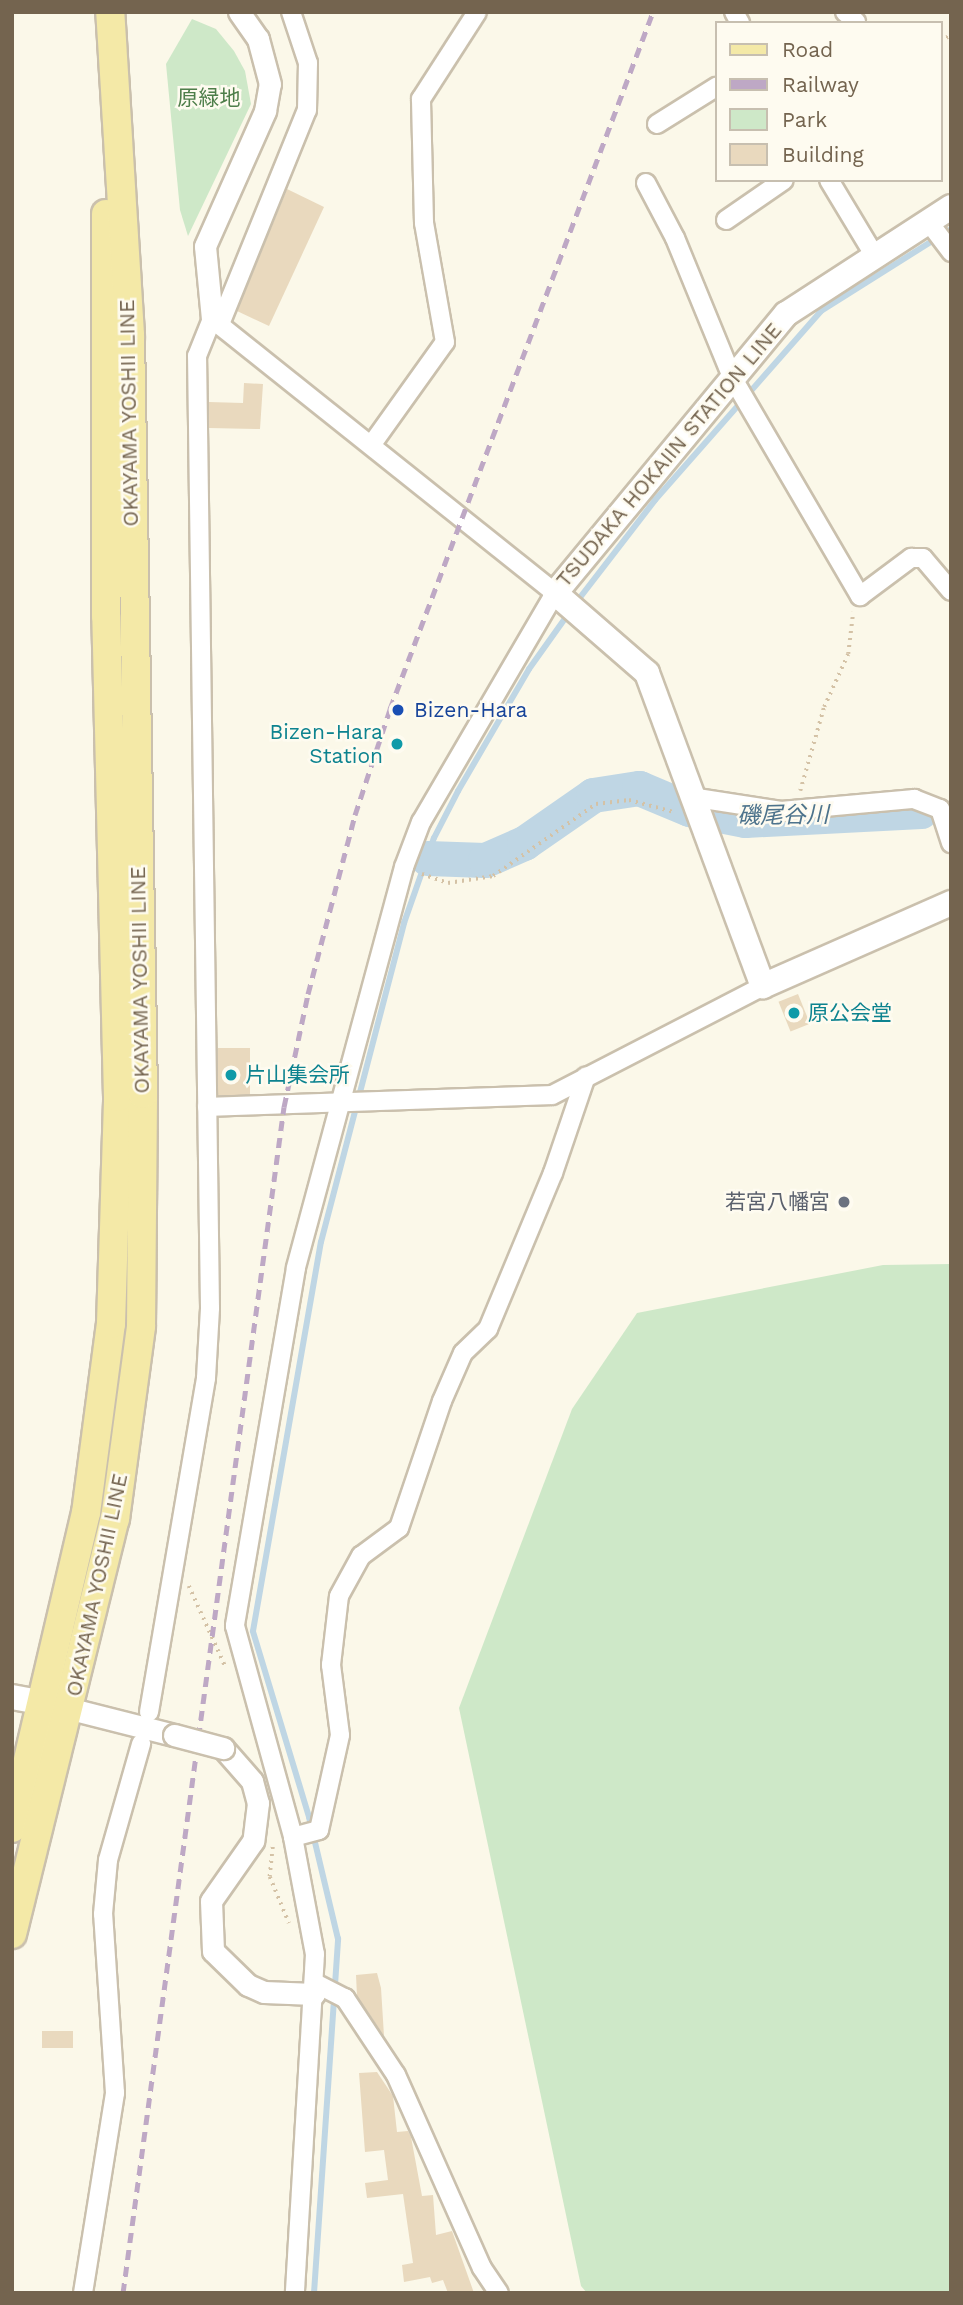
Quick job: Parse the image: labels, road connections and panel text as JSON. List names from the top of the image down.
{
  "streets": {
    "main road": ["OKAYAMA YOSHII LINE", "TSUDAKA HOKAIIN STATION LINE"]
  },
  "water": ["磯尾谷川"],
  "parks": ["原緑地"],
  "places": [
    "Bizen-Hara",
    "Bizen-Hara Station",
    "原公会堂",
    "片山集会所",
    "若宮八幡宮"
  ],
  "legend": [
    "Road",
    "Railway",
    "Park",
    "Building"
  ]
}
